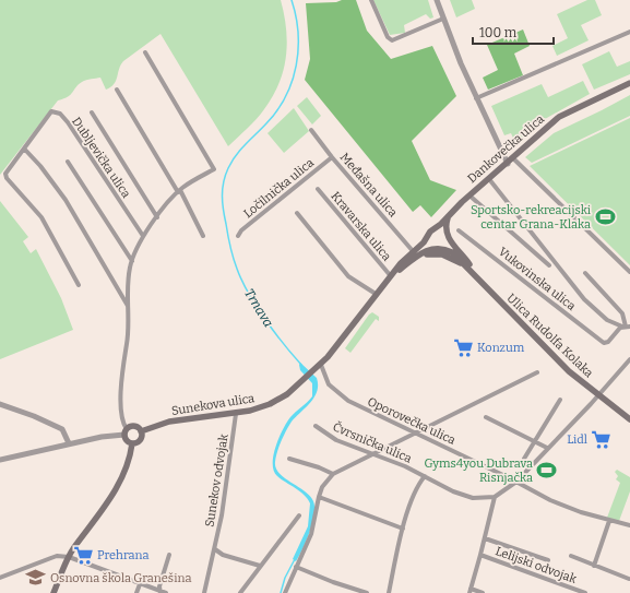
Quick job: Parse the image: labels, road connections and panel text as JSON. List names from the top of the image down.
{
  "streets": {
    "main road": ["Dankovečka ulica", "Ulica Rudolfa Kolaka", "Sunekova ulica"],
    "street": [
      "Dubljevička ulica",
      "Međašna ulica",
      "Ločilnička ulica",
      "Kravarska ulica",
      "Vukovinska ulica",
      "Oporovečka ulica",
      "Čvrsnička ulica",
      "Sunekov odvojak",
      "Lelijski odvojak"
    ]
  },
  "crossings": [
    ["Dankovečka ulica", "Ulica Rudolfa Kolaka"],
    ["Međašna ulica", "Ločilnička ulica"],
    ["Sunekova ulica", "Oporovečka ulica"],
    ["Sunekova ulica", "Sunekov odvojak"]
  ],
  "water": ["Trnava"],
  "places": {
    "sports": ["Sportsko-rekreacijski centar Grana-Klaka", "Gyms4you Dubrava Risnjačka"],
    "supermarket": ["Konzum", "Lidl", "Prehrana"],
    "school or university": ["Osnovna škola Granešina"]
  },
  "scale_bar": "100 m"
}
